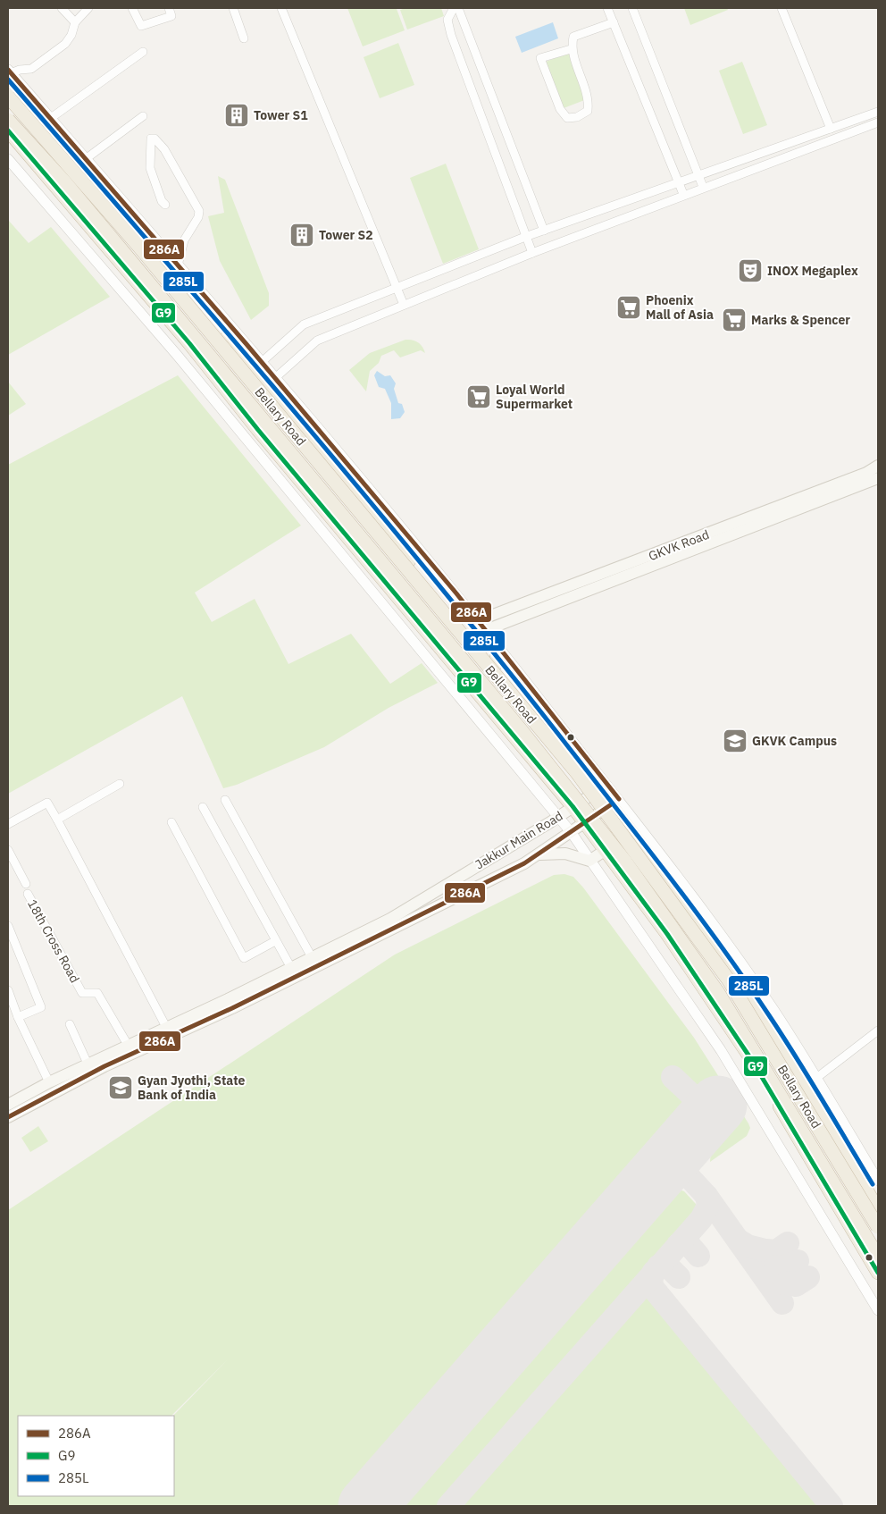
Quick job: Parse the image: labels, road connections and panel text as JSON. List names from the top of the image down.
{
  "streets": {
    "highway": ["Bellary Road"],
    "main road": ["GKVK Road", "Jakkur Main Road"],
    "street": ["18th Cross Road"]
  },
  "crossings": [
    ["Bellary Road", "Jakkur Main Road"],
    ["Jakkur Main Road", "18th Cross Road"]
  ],
  "places": {
    "building": ["Tower S1", "Tower S2"],
    "theatre": ["INOX Megaplex"],
    "supermarket": ["Phoenix Mall of Asia", "Marks & Spencer", "Loyal World Supermarket"],
    "school or university": ["GKVK Campus", "Gyan Jyothi, State Bank of India"]
  },
  "lines": ["transit line 286A", "transit line 285L", "transit line G9"],
  "legend": ["286A", "G9", "285L"]
}
